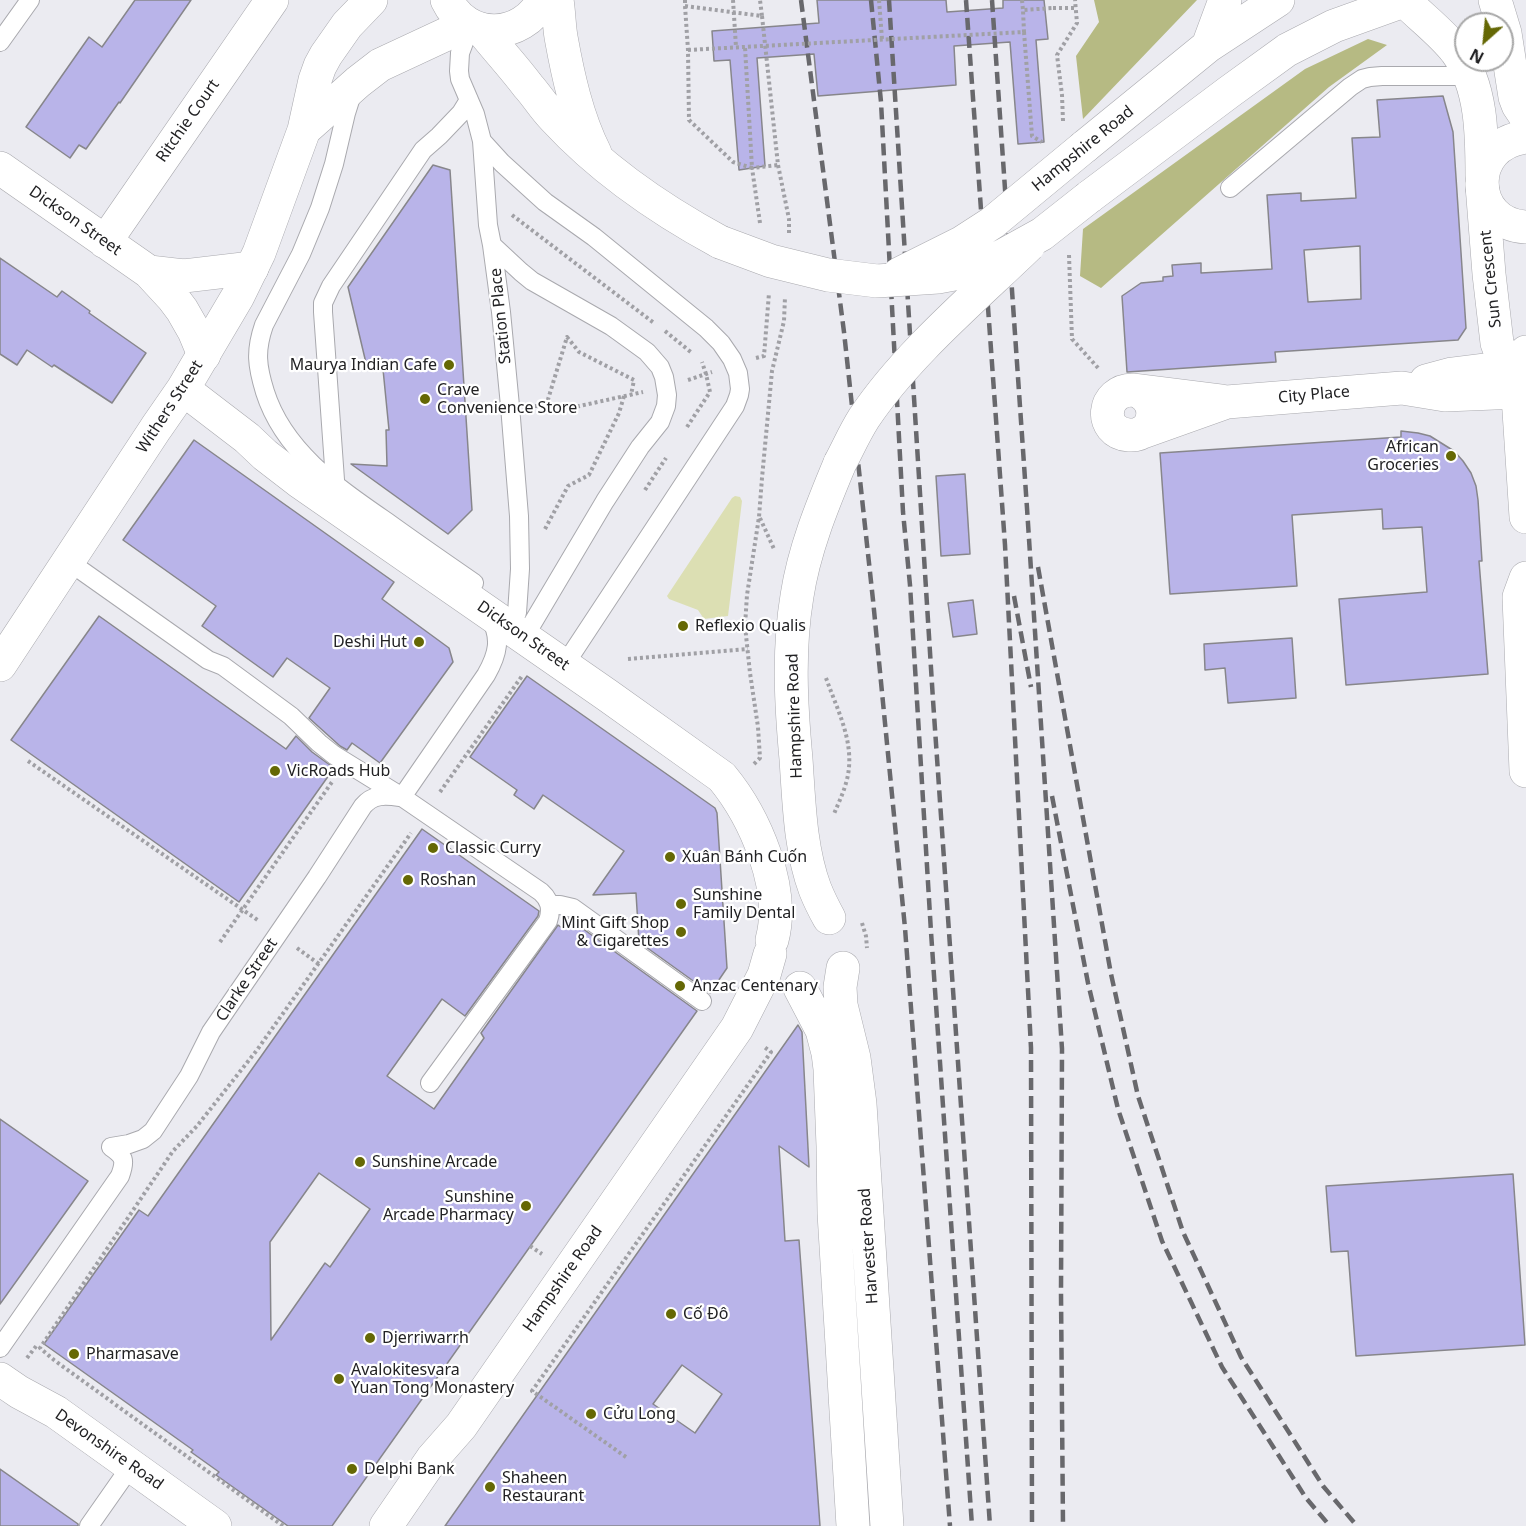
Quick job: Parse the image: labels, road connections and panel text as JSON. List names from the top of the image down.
{
  "streets": {
    "street": [
      "Ritchie Court",
      "Hampshire Road",
      "Dickson Street",
      "Sun Crescent",
      "City Place",
      "Withers Street",
      "Harvester Road",
      "Devonshire Road"
    ],
    "lane": ["Station Place", "Clarke Street"]
  },
  "crossings": [
    ["Ritchie Court", "Dickson Street"],
    ["Hampshire Road", "Dickson Street"],
    ["Hampshire Road", "Sun Crescent"],
    ["Hampshire Road", "Station Place"],
    ["Hampshire Road", "Withers Street"],
    ["Hampshire Road", "Harvester Road"],
    ["Dickson Street", "Station Place"],
    ["Dickson Street", "Withers Street"],
    ["Dickson Street", "Harvester Road"],
    ["Sun Crescent", "City Place"],
    ["Station Place", "Withers Street"]
  ],
  "places": [
    "Maurya Indian Cafe",
    "Crave Convenience Store",
    "African Groceries",
    "Reflexio Qualis",
    "Deshi Hut",
    "VicRoads Hub",
    "Classic Curry",
    "Xuân Bánh Cuốn",
    "Roshan",
    "Sunshine Family Dental",
    "Mint Gift Shop & Cigarettes",
    "Anzac Centenary",
    "Sunshine Arcade",
    "Sunshine Arcade Pharmacy",
    "Cố Đô",
    "Djerriwarrh",
    "Pharmasave",
    "Avalokitesvara Yuan Tong Monastery",
    "Cửu Long",
    "Delphi Bank",
    "Shaheen Restaurant"
  ],
  "north": "bottom left"
}
